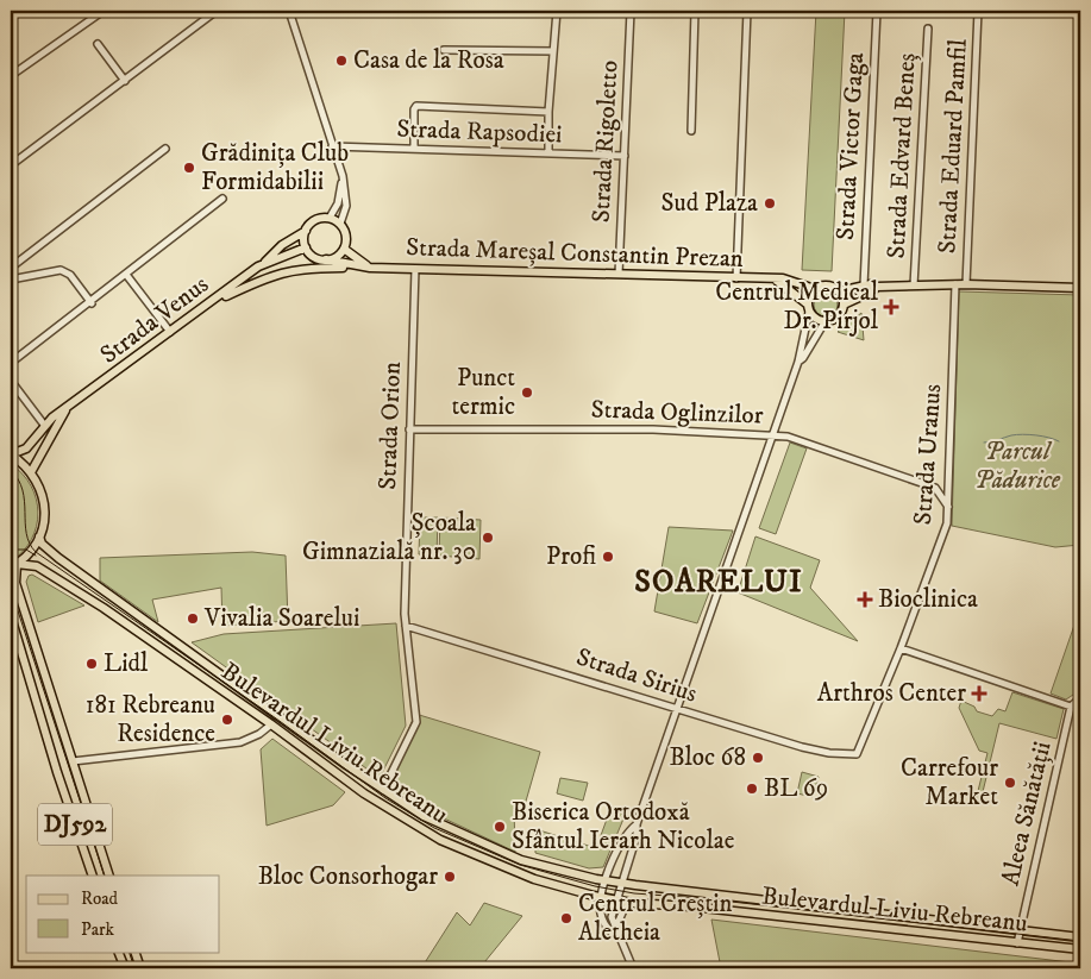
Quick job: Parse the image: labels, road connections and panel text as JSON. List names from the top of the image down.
{
  "streets": {
    "main road": [
      "Strada Mareșal Constantin Prezan",
      "Strada Venus",
      "Bulevardul Liviu Rebreanu",
      "DJ592"
    ],
    "street": [
      "Strada Rapsodiei",
      "Strada Rigoletto",
      "Strada Victor Gaga",
      "Strada Eduard Pamfil",
      "Strada Edvard Beneș",
      "Strada Oglinzilor",
      "Strada Orion",
      "Strada Uranus",
      "Strada Sirius",
      "Aleea Sănătății"
    ]
  },
  "crossings": [
    ["Strada Rapsodiei", "Strada Rigoletto"],
    ["Strada Rigoletto", "Strada Mareșal Constantin Prezan"],
    ["Strada Mareșal Constantin Prezan", "Strada Venus"],
    ["Strada Mareșal Constantin Prezan", "Strada Orion"],
    ["Strada Oglinzilor", "Strada Orion"],
    ["Strada Orion", "Strada Sirius"],
    ["Strada Orion", "Bulevardul Liviu Rebreanu"],
    ["Strada Uranus", "Strada Sirius"],
    ["Bulevardul Liviu Rebreanu", "Aleea Sănătății"],
    ["Bulevardul Liviu Rebreanu", "DJ592"]
  ],
  "districts": ["SOARELUI"],
  "parks": ["Parcul Pădurice"],
  "places": {
    "other": [
      "Casa de la Rosa",
      "Grădinița Club Formidabilii",
      "Sud Plaza",
      "Punct termic",
      "Școala Gimnazială nr. 30",
      "Profi",
      "Vivalia Soarelui",
      "Lidl",
      "181 Rebreanu Residence",
      "Bloc 68",
      "Carrefour Market",
      "BL 69",
      "Biserica Ortodoxă Sfântul Ierarh Nicolae",
      "Bloc Consorhogar",
      "Centrul Creștin Aletheia"
    ],
    "health": ["Centrul Medical Dr. Pirjol", "Bioclinica", "Arthros Center"]
  },
  "legend": ["Road", "Park"]
}
